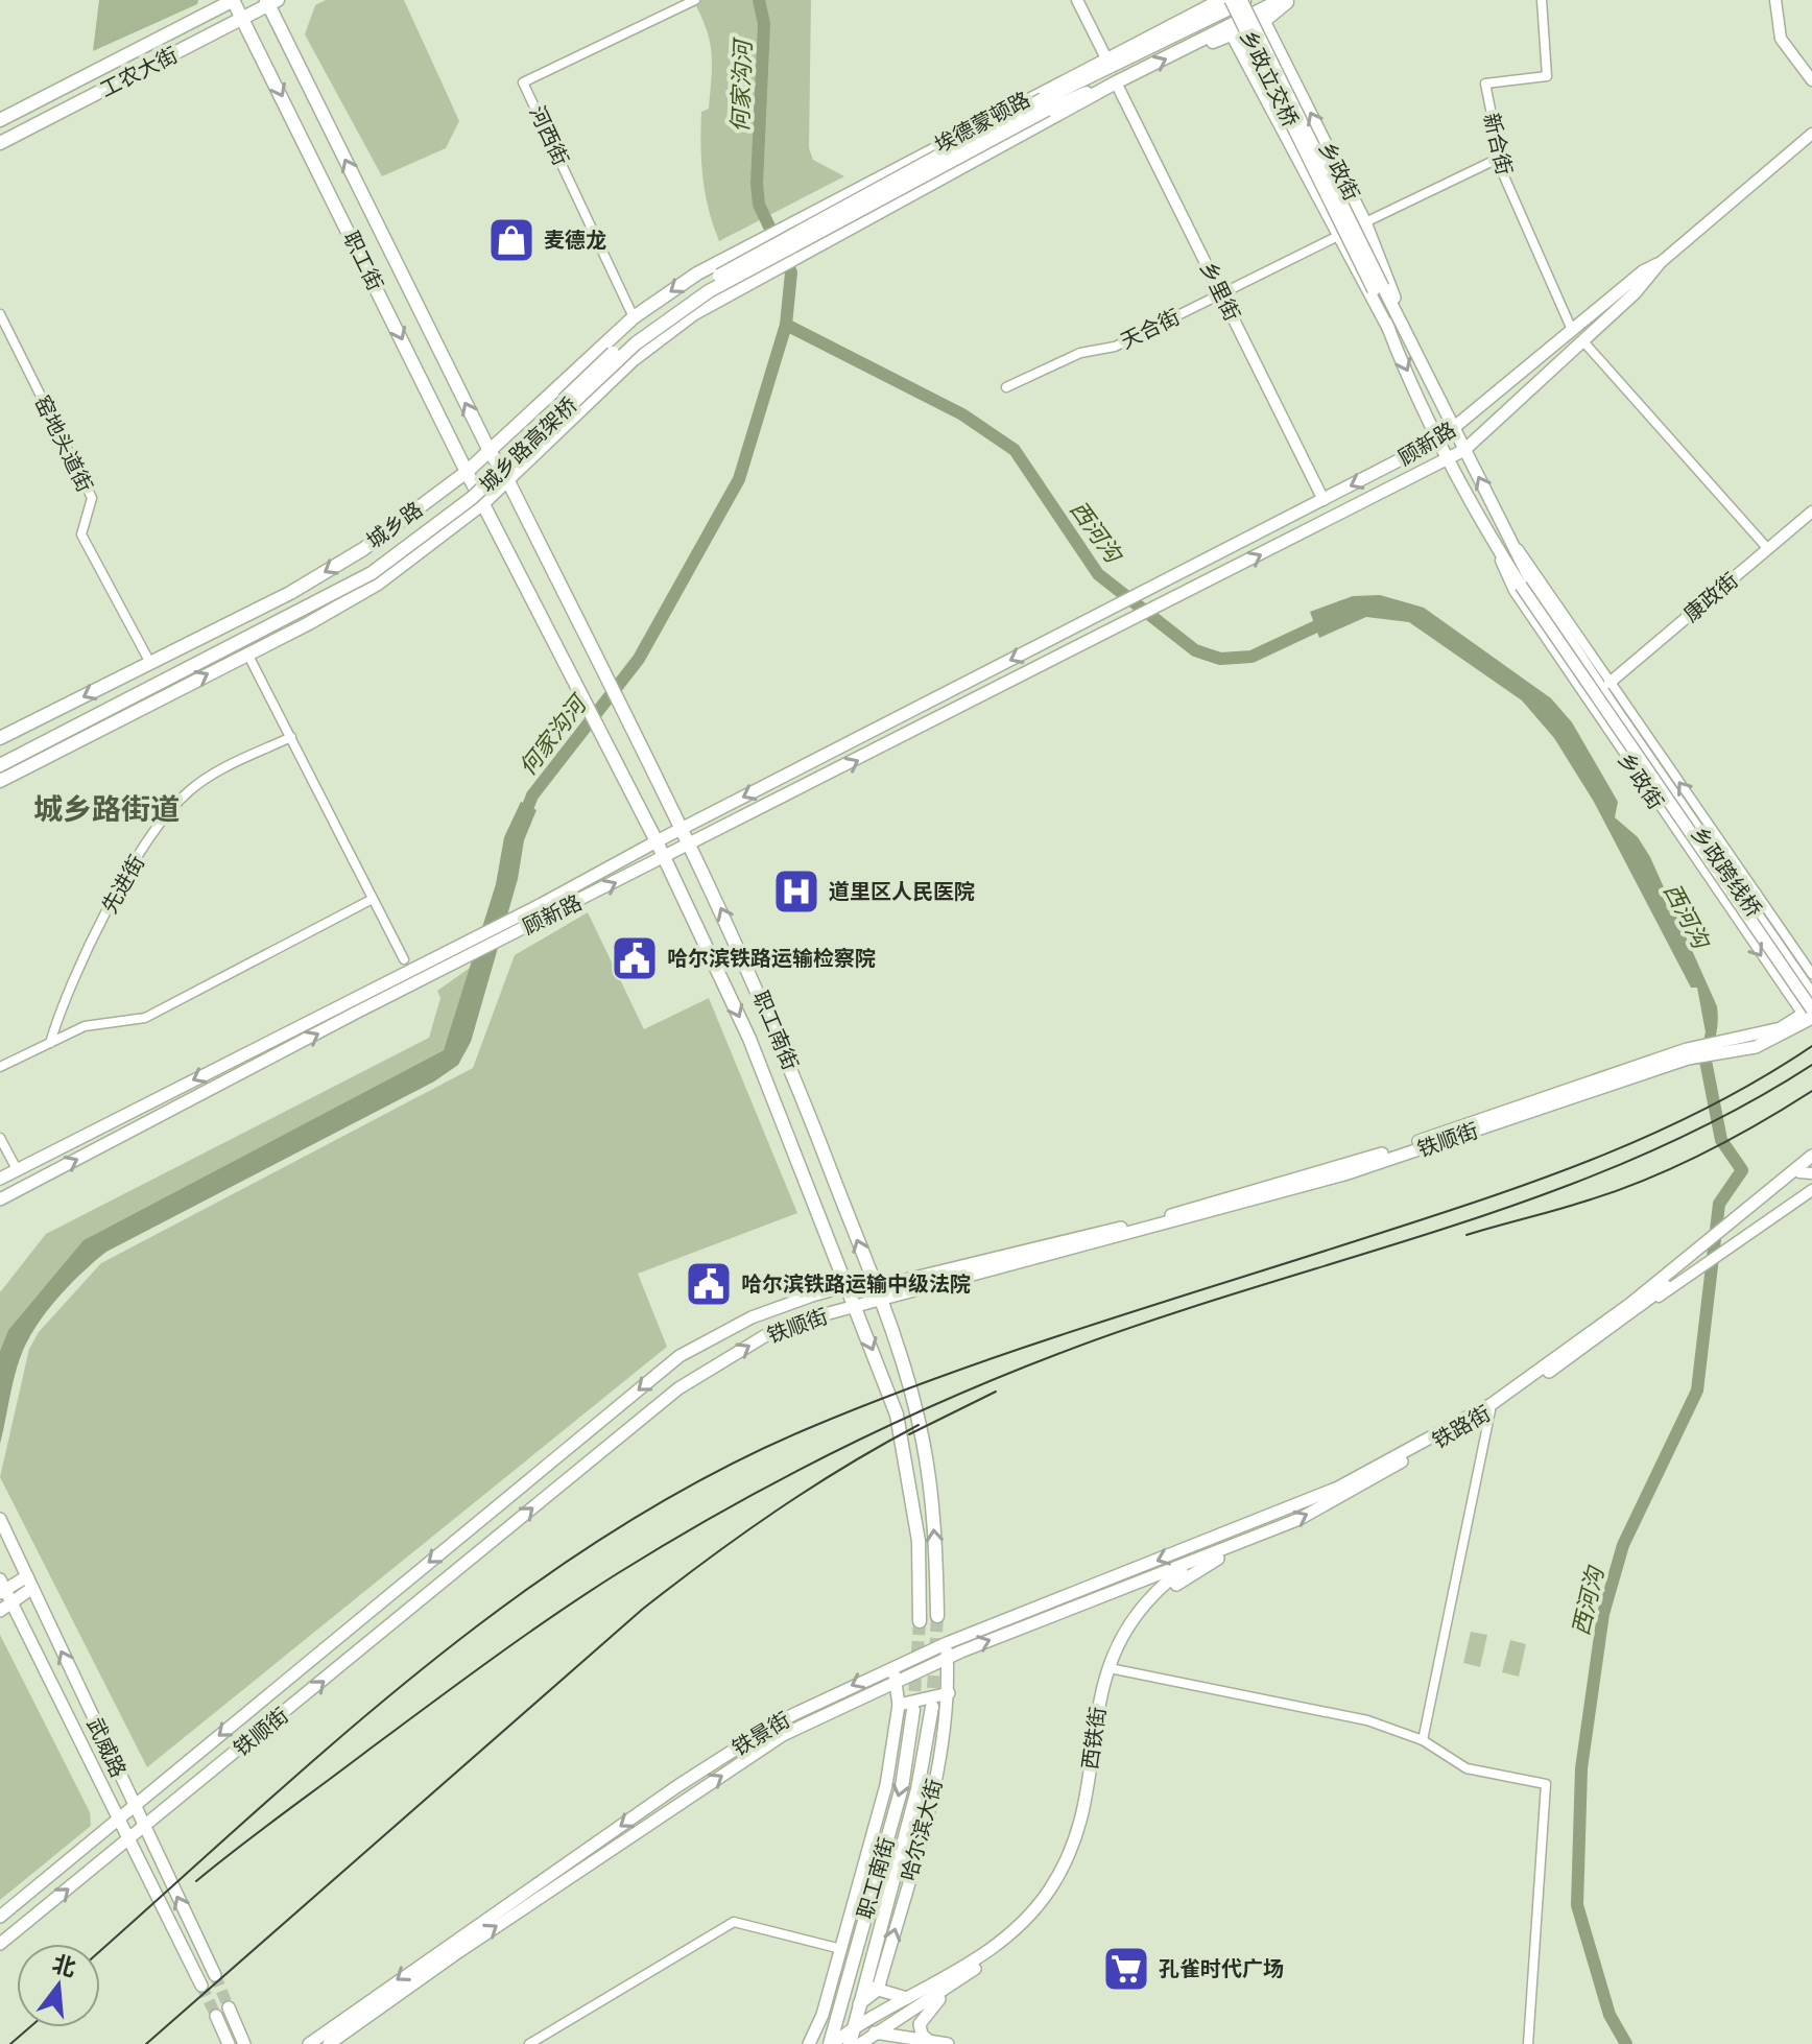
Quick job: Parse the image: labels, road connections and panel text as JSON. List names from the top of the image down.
{
  "streets": {
    "main road": [
      "工农大街",
      "乡政立交桥",
      "埃德蒙顿路",
      "乡政街",
      "职工街",
      "顾新路",
      "城乡路高架桥",
      "城乡路",
      "乡政跨线桥",
      "职工南街",
      "铁顺街",
      "铁路街",
      "铁景街",
      "西铁街",
      "武威路",
      "哈尔滨大街"
    ],
    "street": [
      "河西街",
      "新合街",
      "乡里街",
      "天合街",
      "窑地头道街",
      "康政街",
      "先进街"
    ]
  },
  "crossings": [
    ["工农大街", "职工街"],
    ["乡政立交桥", "埃德蒙顿路"],
    ["乡政立交桥", "乡政街"],
    ["埃德蒙顿路", "职工街"],
    ["埃德蒙顿路", "乡里街"],
    ["埃德蒙顿路", "城乡路高架桥"],
    ["埃德蒙顿路", "城乡路"],
    ["埃德蒙顿路", "职工南街"],
    ["河西街", "城乡路"],
    ["新合街", "顾新路"],
    ["乡政街", "天合街"],
    ["乡政街", "顾新路"],
    ["乡政街", "康政街"],
    ["乡政街", "乡政跨线桥"],
    ["乡政街", "铁顺街"],
    ["职工街", "城乡路"],
    ["职工街", "职工南街"],
    ["乡里街", "天合街"],
    ["乡里街", "顾新路"],
    ["窑地头道街", "城乡路"],
    ["顾新路", "职工南街"],
    ["城乡路", "职工南街"],
    ["职工南街", "铁顺街"],
    ["职工南街", "哈尔滨大街"],
    ["铁顺街", "武威路"],
    ["铁路街", "铁景街"],
    ["铁路街", "西铁街"],
    ["铁景街", "西铁街"],
    ["铁景街", "哈尔滨大街"]
  ],
  "districts": ["城乡路街道"],
  "water": ["何家沟河", "西河沟"],
  "places": {
    "shop": ["麦德龙"],
    "hospital": ["道里区人民医院"],
    "public building": ["哈尔滨铁路运输检察院", "哈尔滨铁路运输中级法院"],
    "supermarket": ["孔雀时代广场"]
  },
  "north": "top"
}
